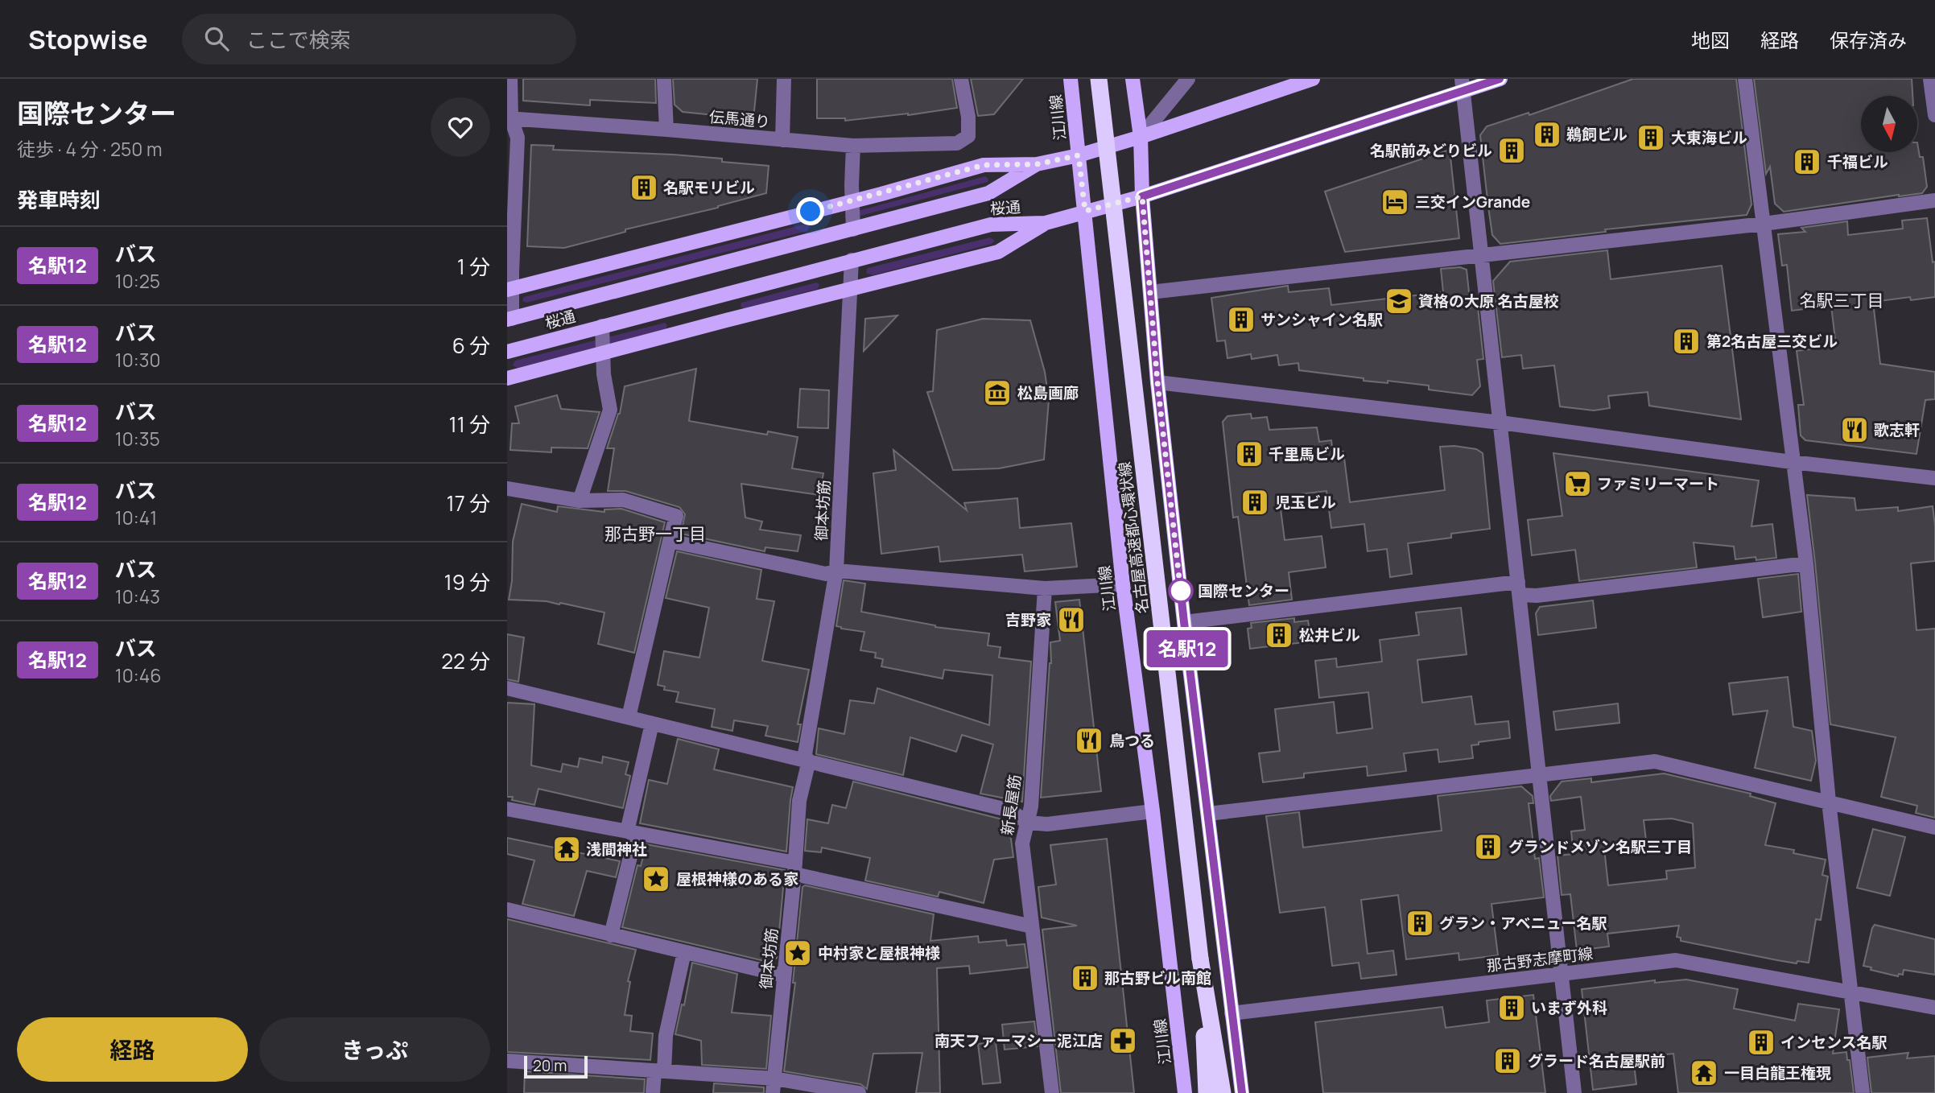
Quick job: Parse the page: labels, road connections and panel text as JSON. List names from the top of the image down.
{
  "streets": {
    "highway": ["名古屋高速都心環状線"],
    "main road": ["江川線", "桜通"],
    "street": [
      "伝馬通り",
      "御本坊筋",
      "新長屋筋",
      "那古野志摩町線"
    ]
  },
  "crossings": [
    ["江川線", "桜通"],
    ["桜通", "御本坊筋"]
  ],
  "districts": ["名駅三丁目", "那古野一丁目"],
  "places": {
    "building": [
      "鵜飼ビル",
      "大東海ビル",
      "名駅前みどりビル",
      "千福ビル",
      "名駅モリビル",
      "サンシャイン名駅",
      "第2名古屋三交ビル",
      "千里馬ビル",
      "児玉ビル",
      "松井ビル",
      "グランドメゾン名駅三丁目",
      "グラン・アベニュー名駅",
      "那古野ビル南館",
      "いまず外科",
      "インセンス名駅",
      "グラード名古屋駅前"
    ],
    "hotel": ["三交インGrande"],
    "school or university": ["資格の大原 名古屋校"],
    "museum": ["松島画廊"],
    "restaurant": ["歌志軒", "吉野家", "鳥つる"],
    "supermarket": ["ファミリーマート"],
    "other": ["国際センター"],
    "temple": ["浅間神社", "一目白龍王権現"],
    "place": ["屋根神様のある家", "中村家と屋根神様"],
    "pharmacy": ["南天ファーマシー泥江店"]
  },
  "lines": ["bus line 名駅12"],
  "scale_bar": "20 m",
  "north": "bottom",
  "page": {
    "header": "Stopwise",
    "search": "ここで検索",
    "nav": ["地図", "経路", "保存済み"],
    "heading": [
      ["国際センター", "徒歩 · 4 分 · 250 m"],
      "発車時刻"
    ],
    "on_map": "名駅12",
    "list": [
      {
        "mark": "名駅12",
        "name": "バス",
        "note": "10:25",
        "value": "1 分"
      },
      {
        "mark": "名駅12",
        "name": "バス",
        "note": "10:30",
        "value": "6 分"
      },
      {
        "mark": "名駅12",
        "name": "バス",
        "note": "10:35",
        "value": "11 分"
      },
      {
        "mark": "名駅12",
        "name": "バス",
        "note": "10:41",
        "value": "17 分"
      },
      {
        "mark": "名駅12",
        "name": "バス",
        "note": "10:43",
        "value": "19 分"
      },
      {
        "mark": "名駅12",
        "name": "バス",
        "note": "10:46",
        "value": "22 分"
      }
    ],
    "buttons": ["経路", "きっぷ"],
    "scale": "20 m"
  }
}
